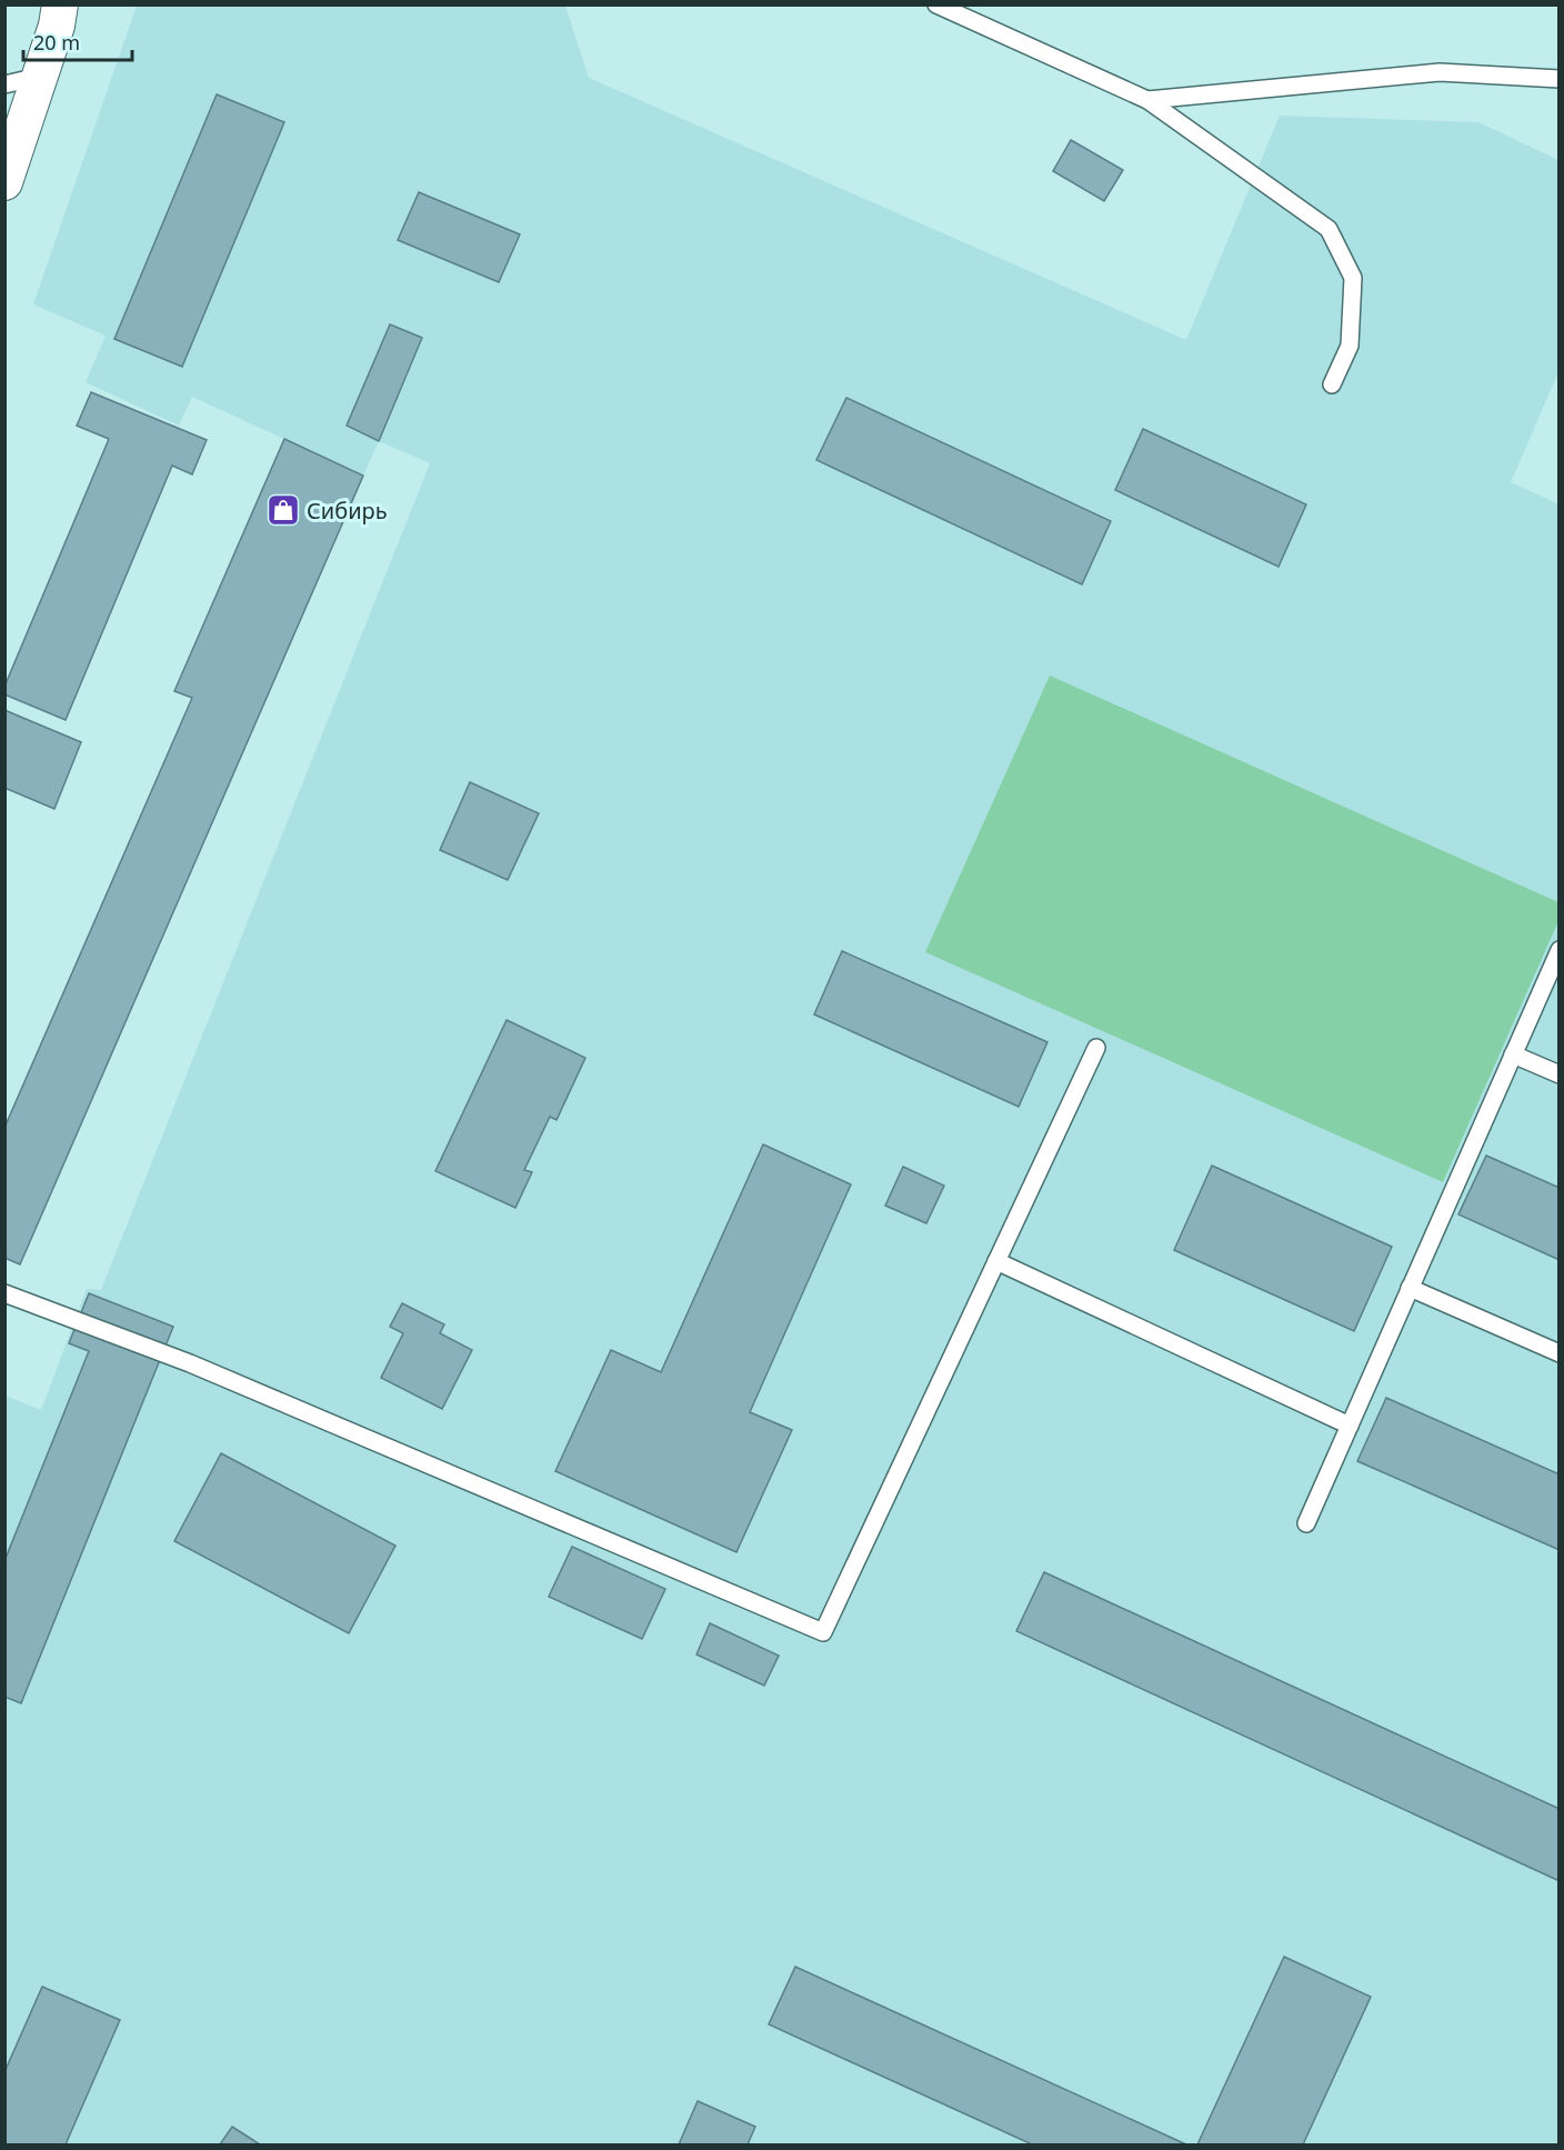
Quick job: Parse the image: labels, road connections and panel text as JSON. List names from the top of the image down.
{
  "places": {
    "shop": ["Сибирь"]
  },
  "scale_bar": "20 m"
}
